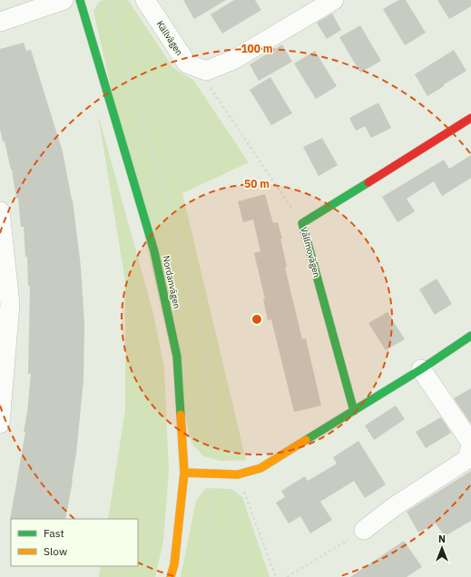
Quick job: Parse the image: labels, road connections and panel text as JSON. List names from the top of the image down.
{
  "streets": {
    "street": ["Källvägen", "Vallmovägen", "Nordanvägen"]
  },
  "legend": ["Fast", "Slow"],
  "north": "top",
  "rings": ["100 m", "50 m"]
}
